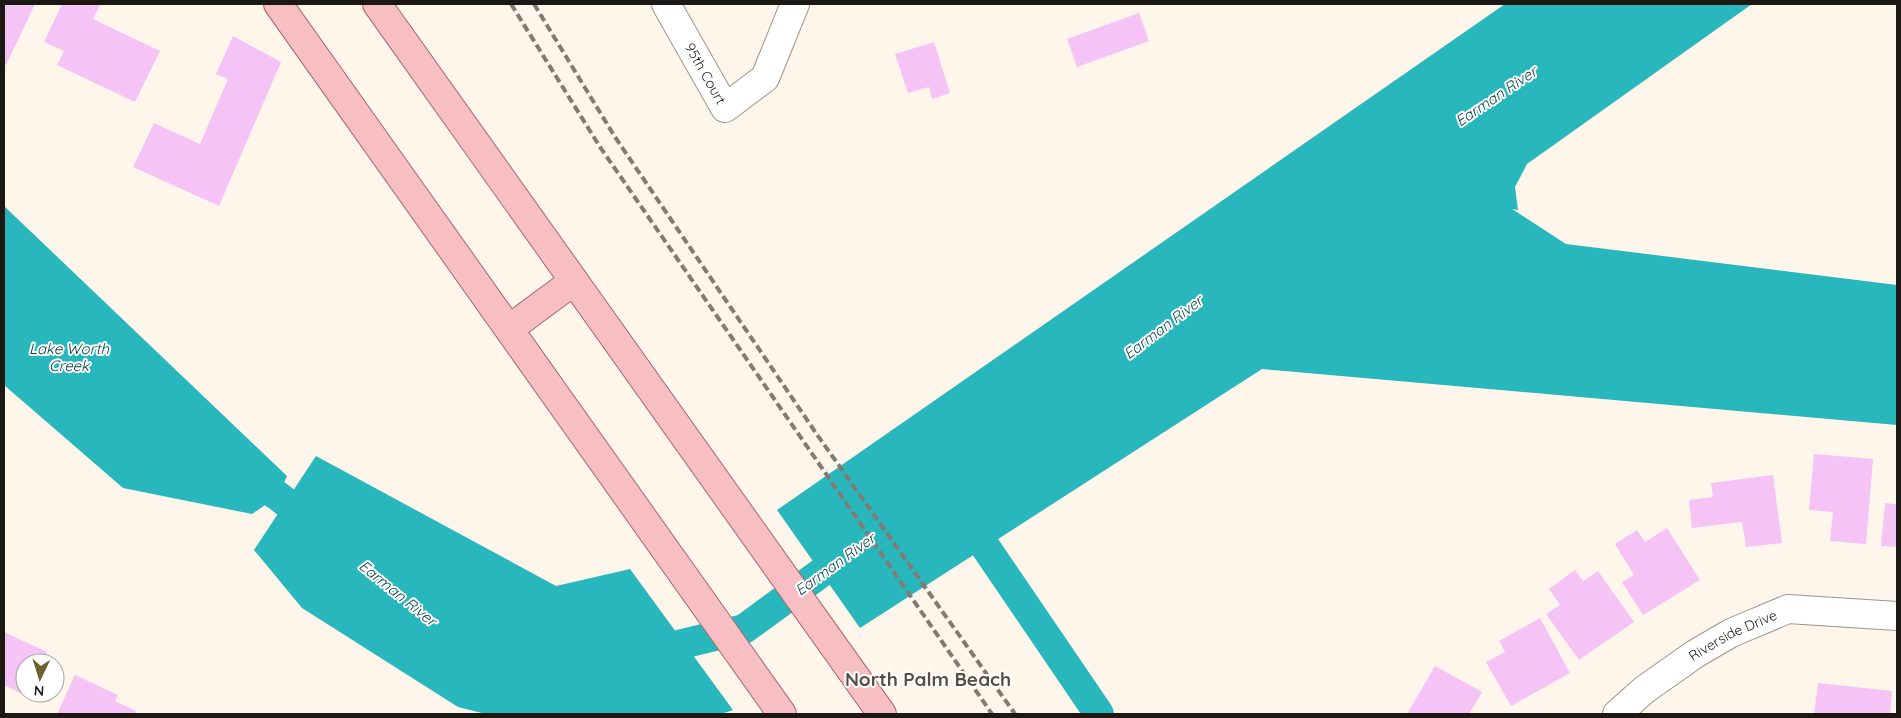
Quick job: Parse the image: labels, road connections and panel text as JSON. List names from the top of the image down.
{
  "streets": {
    "street": ["95th Court", "Riverside Drive"]
  },
  "districts": ["North Palm Beach"],
  "water": ["Earman River", "Lake Worth Creek"],
  "north": "bottom"
}
